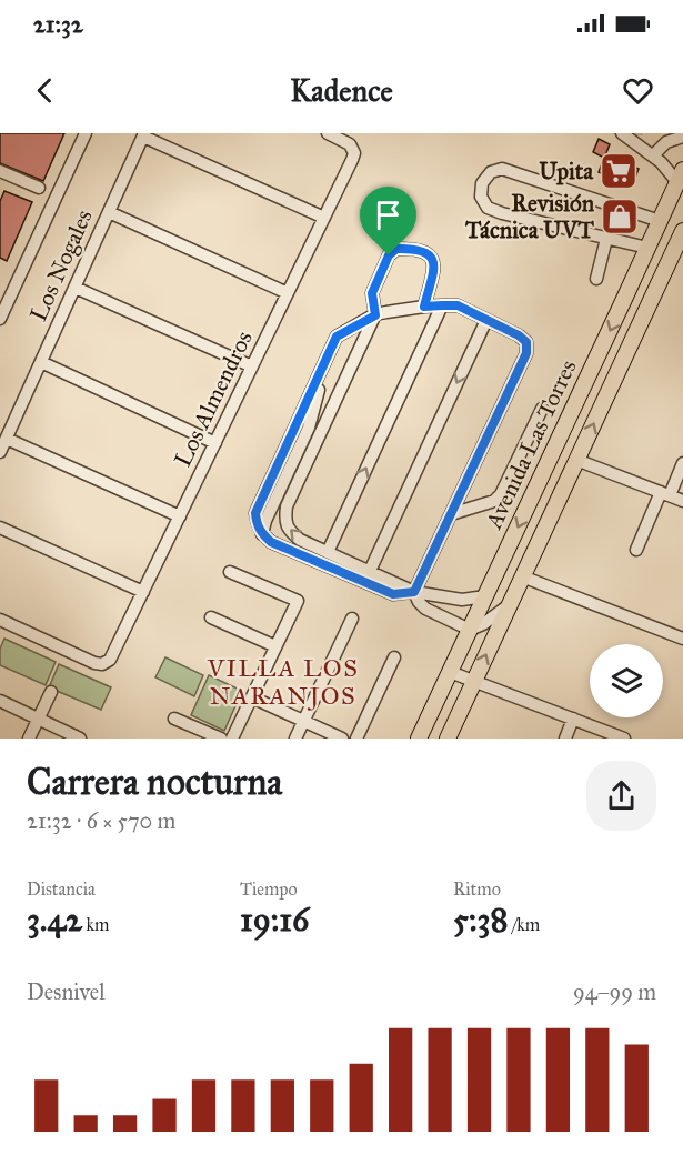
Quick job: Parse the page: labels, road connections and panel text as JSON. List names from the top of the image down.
{
  "streets": {
    "main road": ["Avenida Las Torres"],
    "street": ["Los Nogales", "Los Almendros"]
  },
  "districts": ["VILLA LOS NARANJOS"],
  "places": {
    "supermarket": ["Upita"],
    "shop": ["Revisión Tácnica UVT"]
  },
  "page": {
    "status": "21:32",
    "header": "Kadence",
    "heading": ["Carrera nocturna", "21:32 · 6 × 570 m"],
    "stats": [
      ["Distancia", "3.42 km"],
      ["Tiempo", "19:16"],
      ["Ritmo", "5:38 /km"]
    ],
    "chart": ["Desnivel", "94–99 m"]
  }
}
